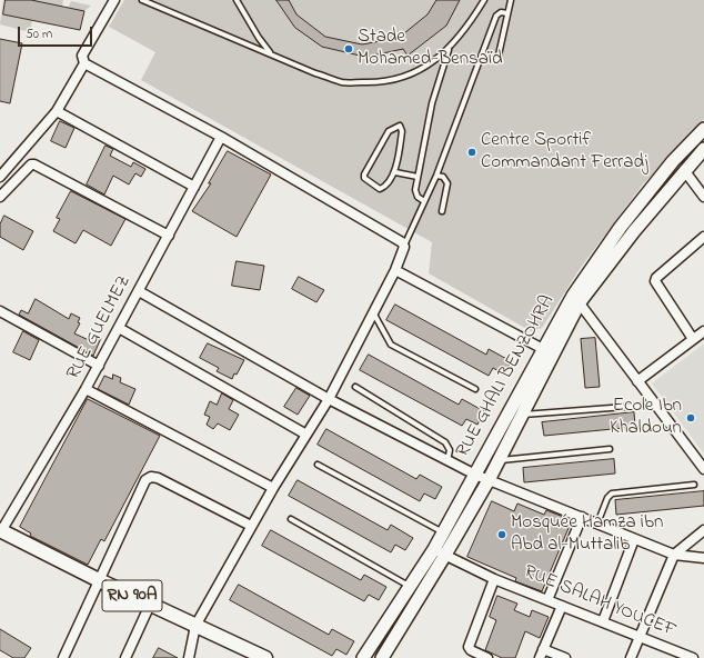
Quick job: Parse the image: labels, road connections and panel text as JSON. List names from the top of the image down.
{
  "streets": {
    "main road": ["RUE GHALI BENZOHRA", "RN 90A"],
    "street": ["RUE GUELMEZ", "RUE SALAH YOUCEF"]
  },
  "crossings": [
    ["RUE GUELMEZ", "RN 90A"],
    ["RUE GHALI BENZOHRA", "RUE SALAH YOUCEF"]
  ],
  "places": [
    "Stade Mohamed-Bensaïd",
    "Centre Sportif Commandant Ferradj",
    "Ecole Ibn Khaldoun",
    "Mosquée Hamza ibn Abd al-Muttalib"
  ],
  "scale_bar": "50 m"
}
